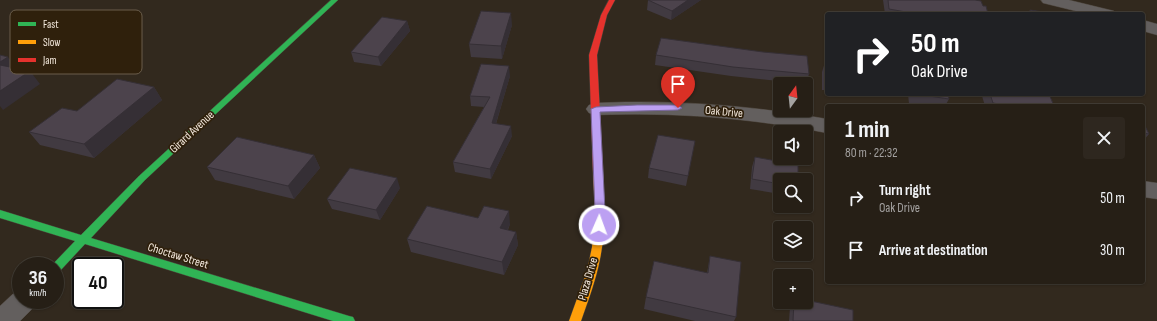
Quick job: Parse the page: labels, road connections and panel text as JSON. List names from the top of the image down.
{
  "streets": {
    "street": [
      "Oak Drive",
      "Girard Avenue",
      "Choctaw Street",
      "Plaza Drive"
    ]
  },
  "crossings": [
    ["Oak Drive", "Plaza Drive"],
    ["Girard Avenue", "Choctaw Street"]
  ],
  "legend": ["Fast", "Slow", "Jam"],
  "north": "top",
  "page": {
    "turn": ["50 m", "Oak Drive"],
    "map_buttons": "+",
    "heading": ["1 min", "80 m · 22:32"],
    "list": [
      {
        "name": "Turn right",
        "note": "Oak Drive",
        "value": "50 m"
      },
      {
        "name": "Arrive at destination",
        "value": "30 m"
      }
    ],
    "speed": "36 km/h",
    "limit": "40"
  }
}
